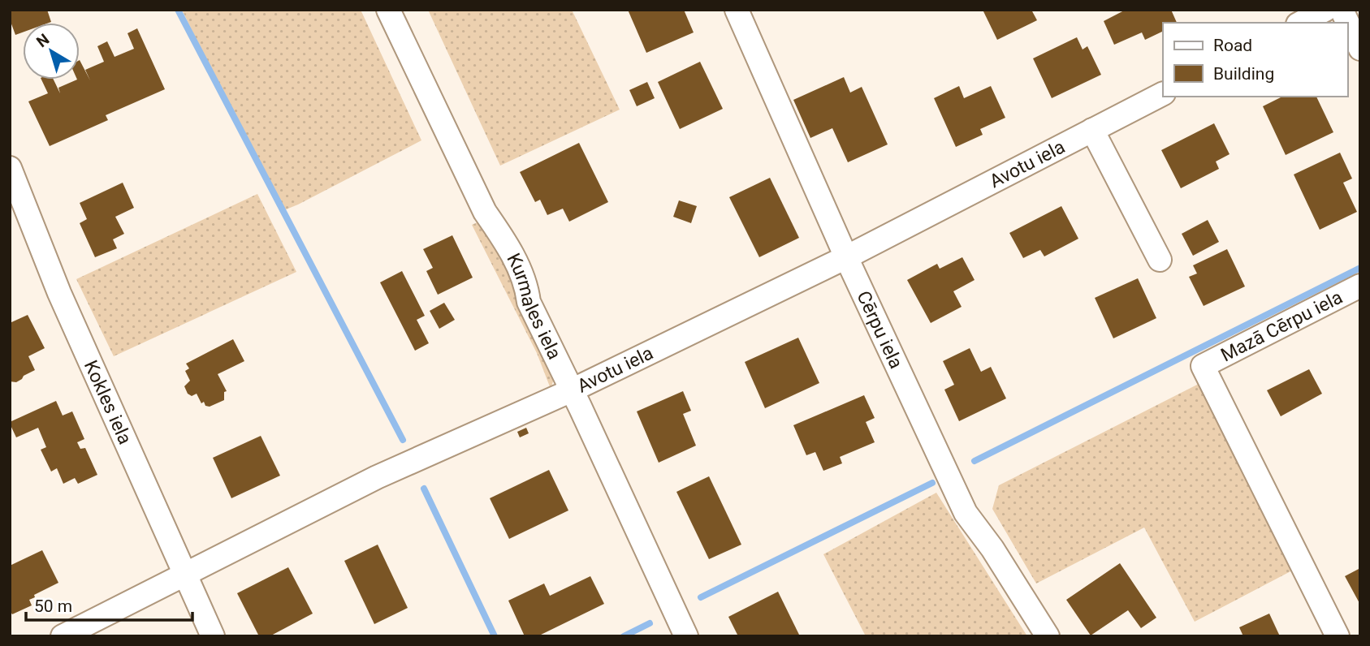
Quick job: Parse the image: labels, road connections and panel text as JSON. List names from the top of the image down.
{
  "streets": {
    "street": [
      "Avotu iela",
      "Kurmales iela",
      "Mazā Cērpu iela",
      "Cērpu iela",
      "Kokles iela"
    ]
  },
  "crossings": [
    ["Avotu iela", "Kurmales iela"],
    ["Avotu iela", "Cērpu iela"],
    ["Avotu iela", "Kokles iela"]
  ],
  "legend": ["Road", "Building"],
  "scale_bar": "50 m",
  "north": "top left"
}
